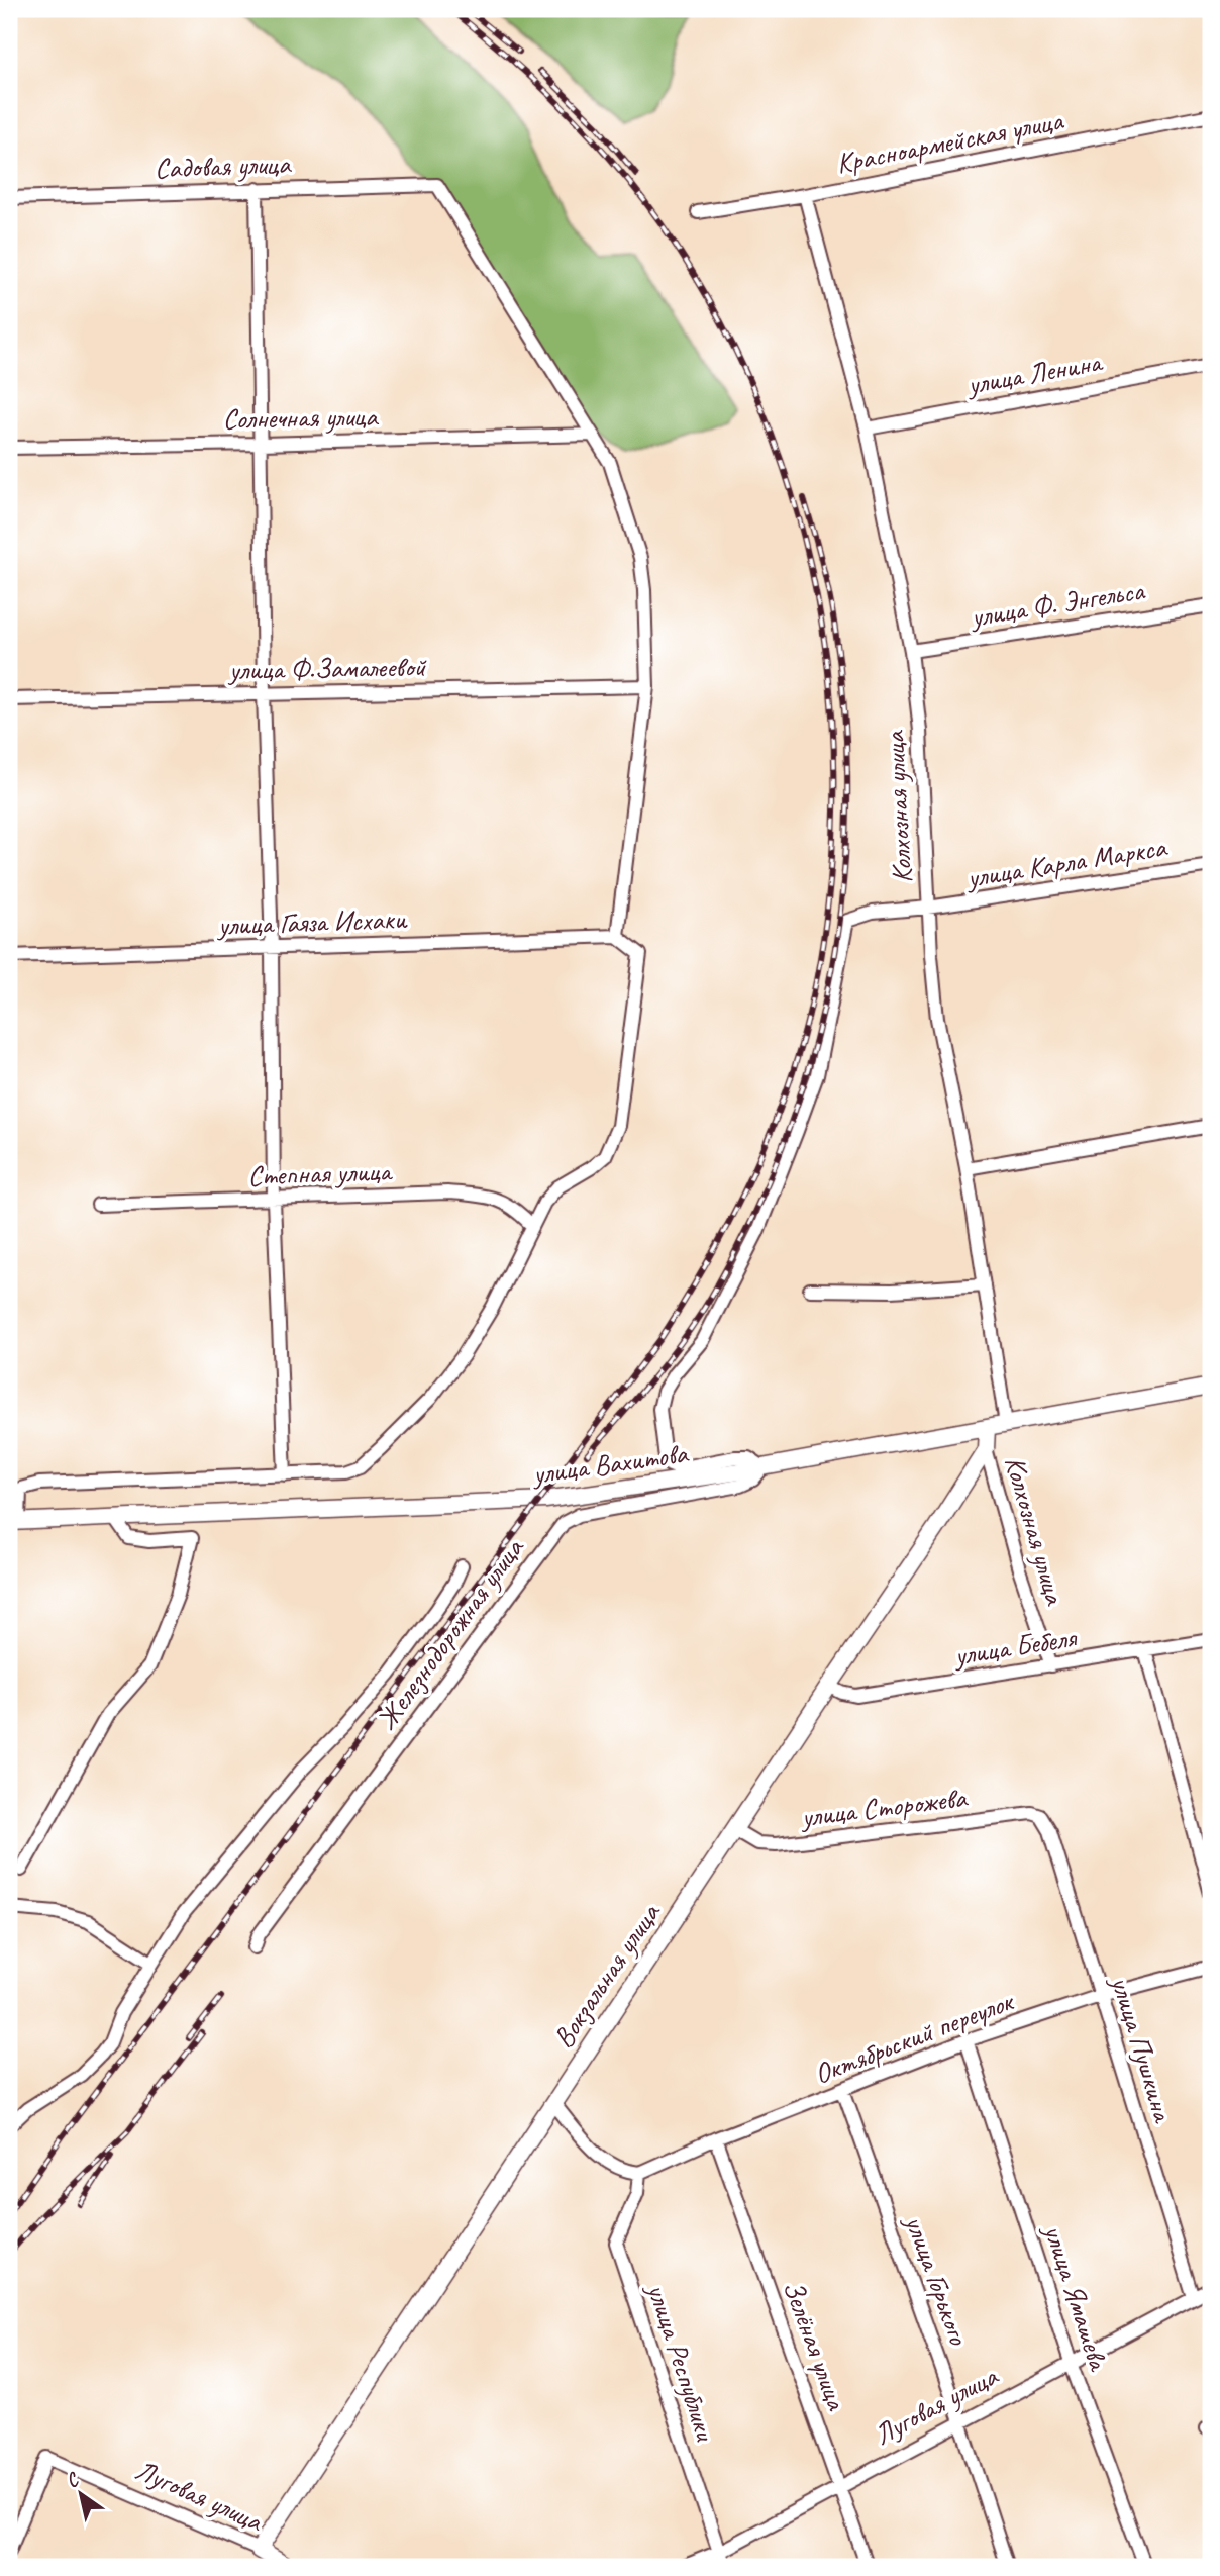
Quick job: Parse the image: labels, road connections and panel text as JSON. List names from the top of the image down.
{
  "streets": {
    "street": [
      "Красноармейская улица",
      "Садовая улица",
      "улица Ленина",
      "Солнечная улица",
      "улица Ф. Энгельса",
      "улица Ф.Замалеевой",
      "Колхозная улица",
      "улица Карла Маркса",
      "улица Гаяза Исхаки",
      "Степная улица",
      "улица Вахитова",
      "Железнодорожная улица",
      "улица Бебеля",
      "улица Сторожева",
      "Вокзальная улица",
      "Октябрьский переулок",
      "улица Пушкина",
      "улица Горького",
      "улица Ямашева",
      "Зелёная улица",
      "улица Республики",
      "Луговая улица"
    ]
  },
  "crossings": [
    ["Красноармейская улица", "Колхозная улица"],
    ["Садовая улица", "Солнечная улица"],
    ["улица Ленина", "Колхозная улица"],
    ["улица Ф. Энгельса", "Колхозная улица"],
    ["Колхозная улица", "улица Карла Маркса"],
    ["Колхозная улица", "улица Вахитова"],
    ["Колхозная улица", "улица Бебеля"],
    ["Колхозная улица", "Вокзальная улица"],
    ["улица Карла Маркса", "улица Вахитова"],
    ["улица Карла Маркса", "Железнодорожная улица"],
    ["улица Вахитова", "Железнодорожная улица"],
    ["улица Вахитова", "Вокзальная улица"],
    ["улица Бебеля", "Вокзальная улица"],
    ["улица Сторожева", "Вокзальная улица"],
    ["улица Сторожева", "улица Пушкина"],
    ["Вокзальная улица", "Луговая улица"],
    ["Октябрьский переулок", "улица Пушкина"],
    ["Октябрьский переулок", "улица Горького"],
    ["Октябрьский переулок", "улица Ямашева"],
    ["Октябрьский переулок", "Зелёная улица"],
    ["Октябрьский переулок", "улица Республики"],
    ["улица Пушкина", "Луговая улица"],
    ["улица Горького", "Луговая улица"],
    ["улица Ямашева", "Луговая улица"],
    ["Зелёная улица", "Луговая улица"],
    ["улица Республики", "Луговая улица"]
  ],
  "north": "top left"
}
